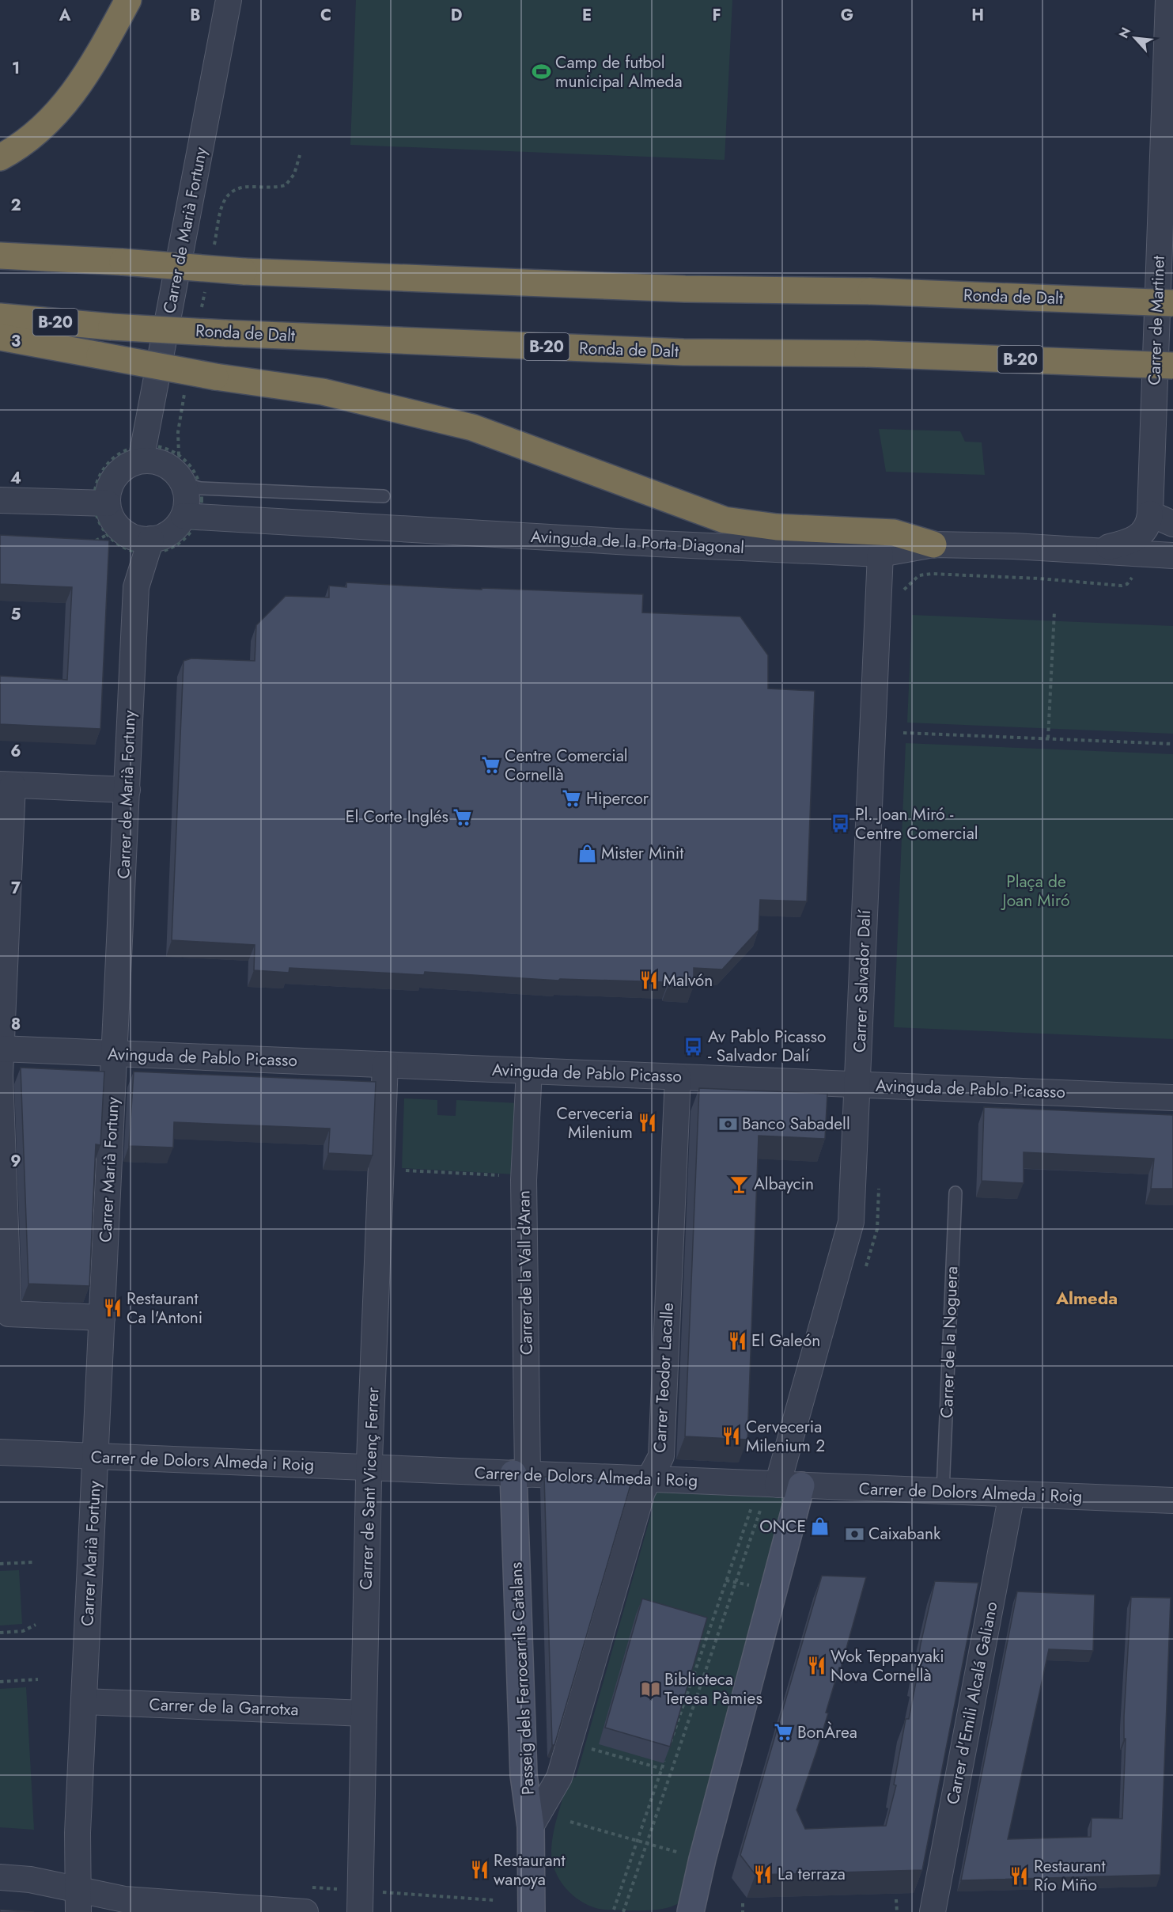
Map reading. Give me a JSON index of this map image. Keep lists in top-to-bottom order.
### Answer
{
  "streets": {
    "highway": ["Ronda de Dalt", "B-20"],
    "street": [
      "Carrer de Marià Fortuny",
      "Carrer de Martinet",
      "Avinguda de la Porta Diagonal",
      "Carrer Salvador Dalí",
      "Avinguda de Pablo Picasso",
      "Carrer Marià Fortuny",
      "Carrer de la Vall d'Aran",
      "Carrer Teodor Lacalle",
      "Carrer de Dolors Almeda i Roig",
      "Carrer de Sant Vicenç Ferrer",
      "Passeig dels Ferrocarrils Catalans",
      "Carrer d'Emili Alcalá Galiano",
      "Carrer de la Garrotxa"
    ],
    "lane": ["Carrer de la Noguera"]
  },
  "crossings": [
    ["Carrer de Marià Fortuny", "Avinguda de la Porta Diagonal"],
    ["Carrer de Marià Fortuny", "Avinguda de Pablo Picasso"],
    ["Carrer de Marià Fortuny", "Carrer Marià Fortuny"],
    ["Carrer de Martinet", "Avinguda de la Porta Diagonal"],
    ["Avinguda de la Porta Diagonal", "Carrer Salvador Dalí"],
    ["Carrer Salvador Dalí", "Avinguda de Pablo Picasso"],
    ["Carrer Salvador Dalí", "Carrer de Dolors Almeda i Roig"],
    ["Avinguda de Pablo Picasso", "Carrer Marià Fortuny"],
    ["Avinguda de Pablo Picasso", "Carrer de la Vall d'Aran"],
    ["Avinguda de Pablo Picasso", "Carrer Teodor Lacalle"],
    ["Avinguda de Pablo Picasso", "Carrer de Sant Vicenç Ferrer"],
    ["Carrer Marià Fortuny", "Carrer de Dolors Almeda i Roig"],
    ["Carrer Marià Fortuny", "Carrer de la Garrotxa"],
    ["Carrer de la Vall d'Aran", "Carrer de Dolors Almeda i Roig"],
    ["Carrer de la Vall d'Aran", "Passeig dels Ferrocarrils Catalans"],
    ["Carrer de la Noguera", "Carrer de Dolors Almeda i Roig"],
    ["Carrer Teodor Lacalle", "Carrer de Dolors Almeda i Roig"],
    ["Carrer Teodor Lacalle", "Passeig dels Ferrocarrils Catalans"],
    ["Carrer de Dolors Almeda i Roig", "Carrer de Sant Vicenç Ferrer"],
    ["Carrer de Dolors Almeda i Roig", "Passeig dels Ferrocarrils Catalans"],
    ["Carrer de Dolors Almeda i Roig", "Carrer d'Emili Alcalá Galiano"],
    ["Carrer de Sant Vicenç Ferrer", "Carrer de la Garrotxa"]
  ],
  "districts": ["Almeda"],
  "parks": ["Plaça de Joan Miró"],
  "places": {
    "sports": ["Camp de futbol municipal Almeda"],
    "supermarket": [
      "Centre Comercial Cornellà",
      "Hipercor",
      "El Corte Inglés",
      "BonÀrea"
    ],
    "bus stop": ["Pl. Joan Miró - Centre Comercial", "Av Pablo Picasso - Salvador Dalí"],
    "shop": ["Mister Minit", "ONCE"],
    "restaurant": [
      "Malvón",
      "Cerveceria Milenium",
      "Restaurant Ca l'Antoni",
      "El Galeón",
      "Cerveceria Milenium 2",
      "Wok Teppanyaki Nova Cornellà",
      "Restaurant wanoya",
      "La terraza",
      "Restaurant Río Miño"
    ],
    "bank": ["Banco Sabadell", "Caixabank"],
    "bar": ["Albaycin"],
    "library": ["Biblioteca Teresa Pàmies"]
  },
  "north": "top left",
  "grid": {
    "columns": [
      "A",
      "B",
      "C",
      "D",
      "E",
      "F",
      "G",
      "H"
    ],
    "rows": [
      "1",
      "2",
      "3",
      "4",
      "5",
      "6",
      "7",
      "8",
      "9"
    ]
  }
}
